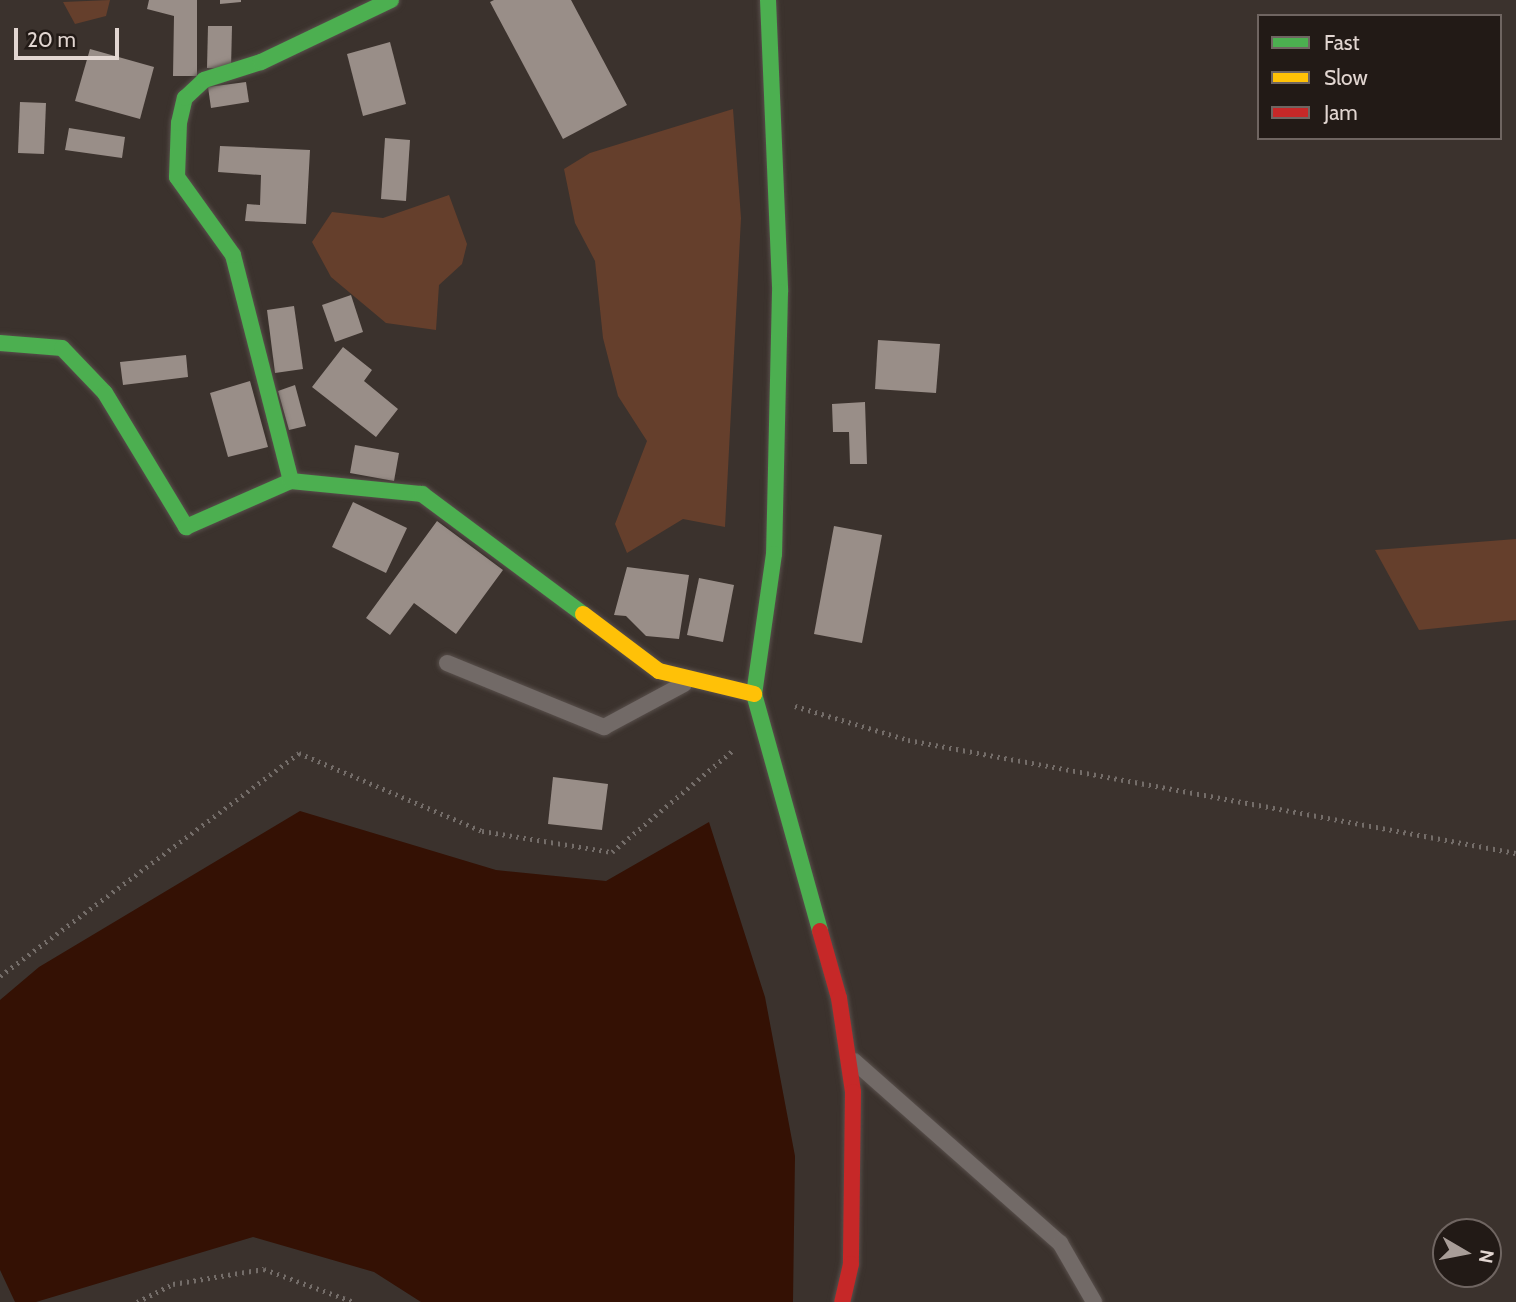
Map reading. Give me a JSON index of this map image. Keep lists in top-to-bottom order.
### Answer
{
  "legend": ["Fast", "Slow", "Jam"],
  "scale_bar": "20 m",
  "north": "right"
}
